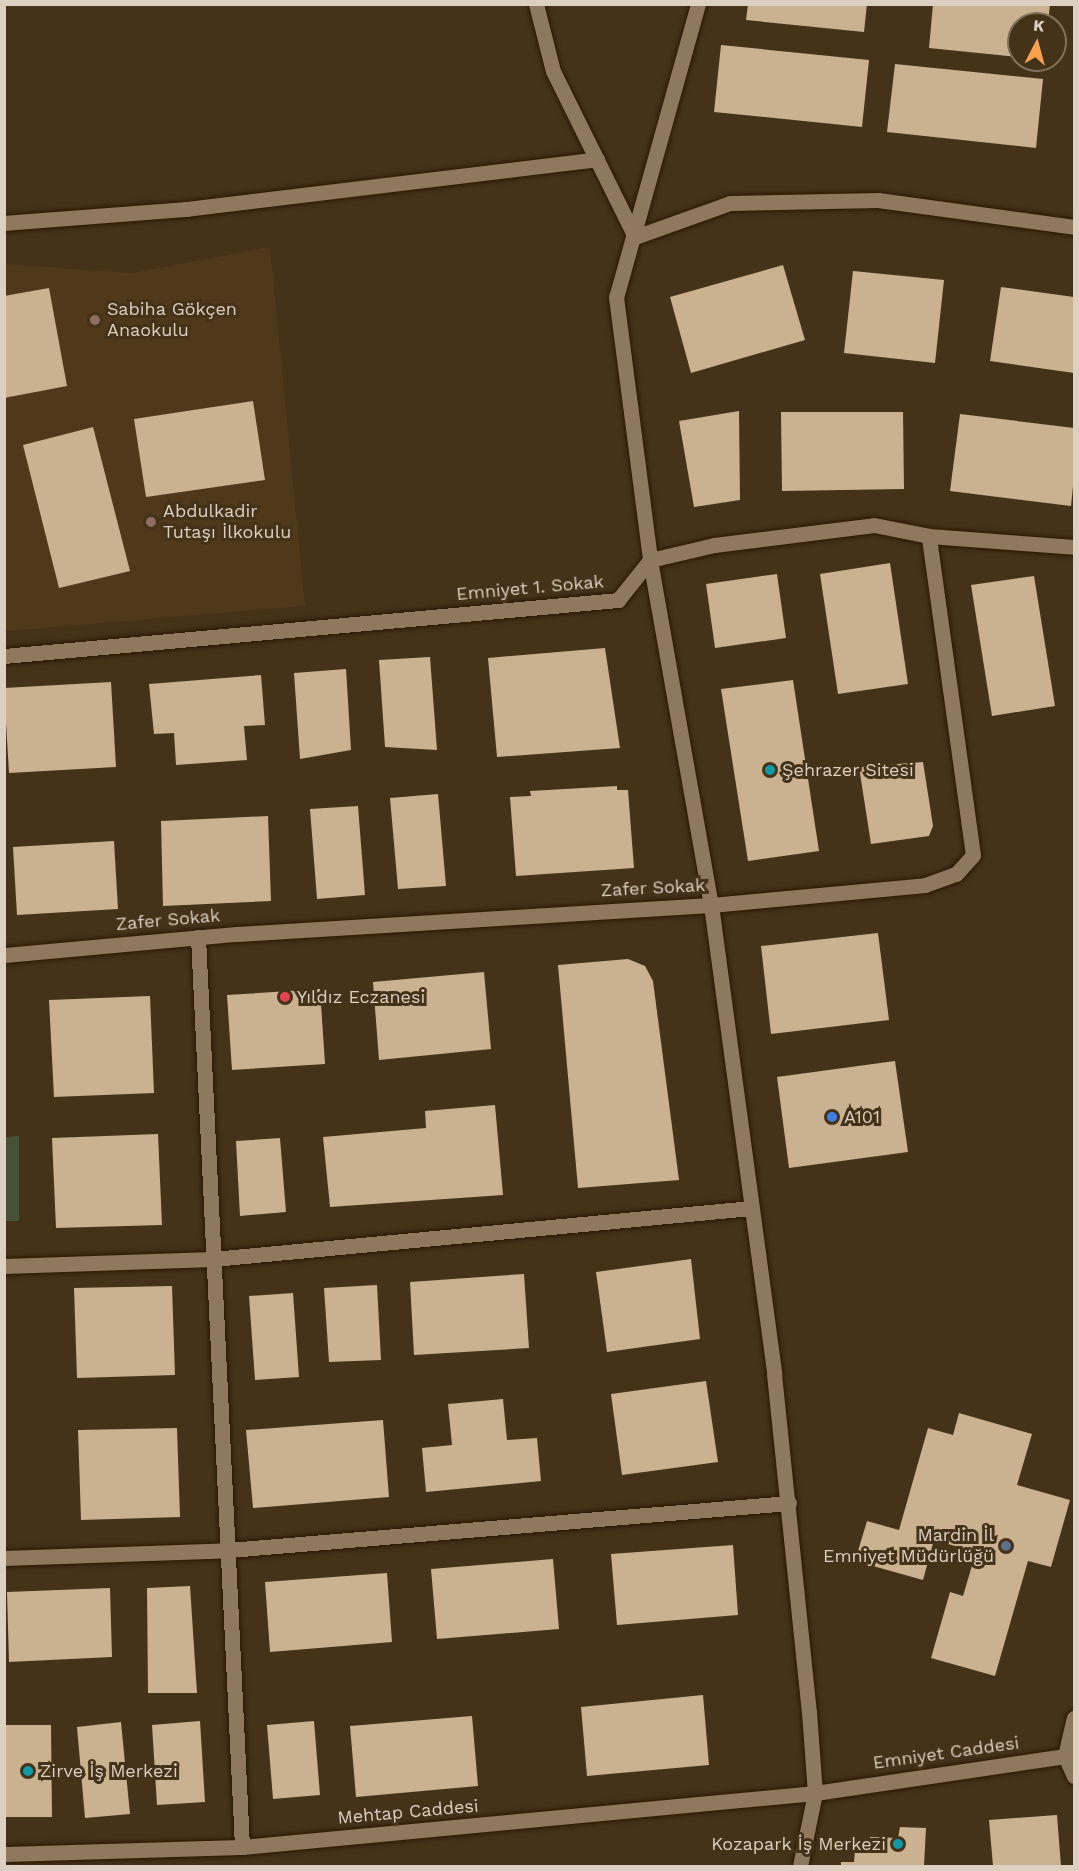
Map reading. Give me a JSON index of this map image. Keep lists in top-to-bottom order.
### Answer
{
  "streets": {
    "street": [
      "Emniyet 1. Sokak",
      "Zafer Sokak",
      "Emniyet Caddesi",
      "Mehtap Caddesi"
    ]
  },
  "crossings": [
    ["Emniyet Caddesi", "Mehtap Caddesi"]
  ],
  "places": [
    "Sabiha Gökçen Anaokulu",
    "Abdulkadir Tutaşı İlkokulu",
    "Şehrazer Sitesi",
    "Yıldız Eczanesi",
    "A101",
    "Mardin İl Emniyet Müdürlüğü",
    "Zirve İş Merkezi",
    "Kozapark İş Merkezi"
  ],
  "north": "top"
}
